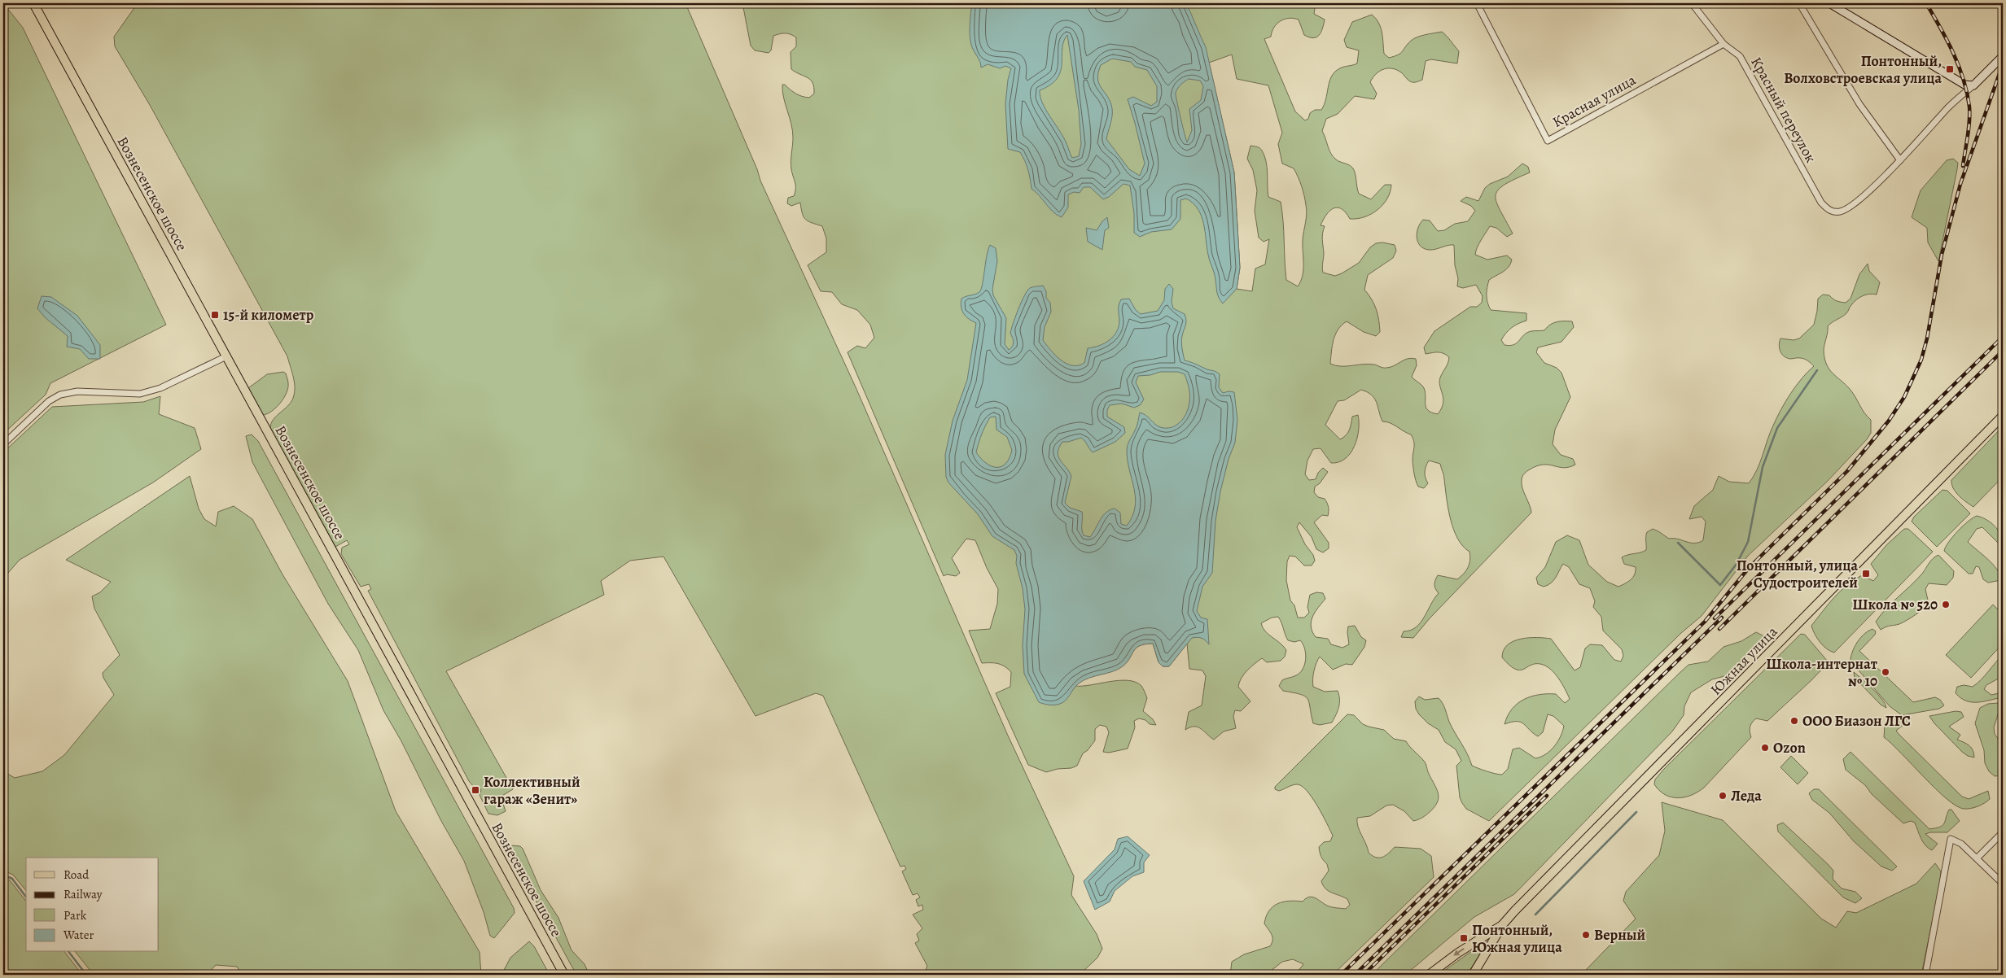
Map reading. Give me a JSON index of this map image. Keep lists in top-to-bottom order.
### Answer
{
  "streets": {
    "main road": ["Вознесенское шоссе", "Южная улица"],
    "street": ["Красная улица", "Красный переулок"]
  },
  "crossings": [
    ["Красная улица", "Красный переулок"]
  ],
  "places": {
    "transit": [
      "Понтонный, Волховстроевская улица",
      "15-й километр",
      "Понтонный, улица Судостроителей",
      "Коллективный гараж «Зенит»",
      "Понтонный, Южная улица"
    ],
    "other": [
      "Школа № 520",
      "Школа-интернат № 10",
      "ООО Биазон ЛГС",
      "Ozon",
      "Леда",
      "Верный"
    ]
  },
  "legend": [
    "Road",
    "Railway",
    "Park",
    "Water"
  ]
}
